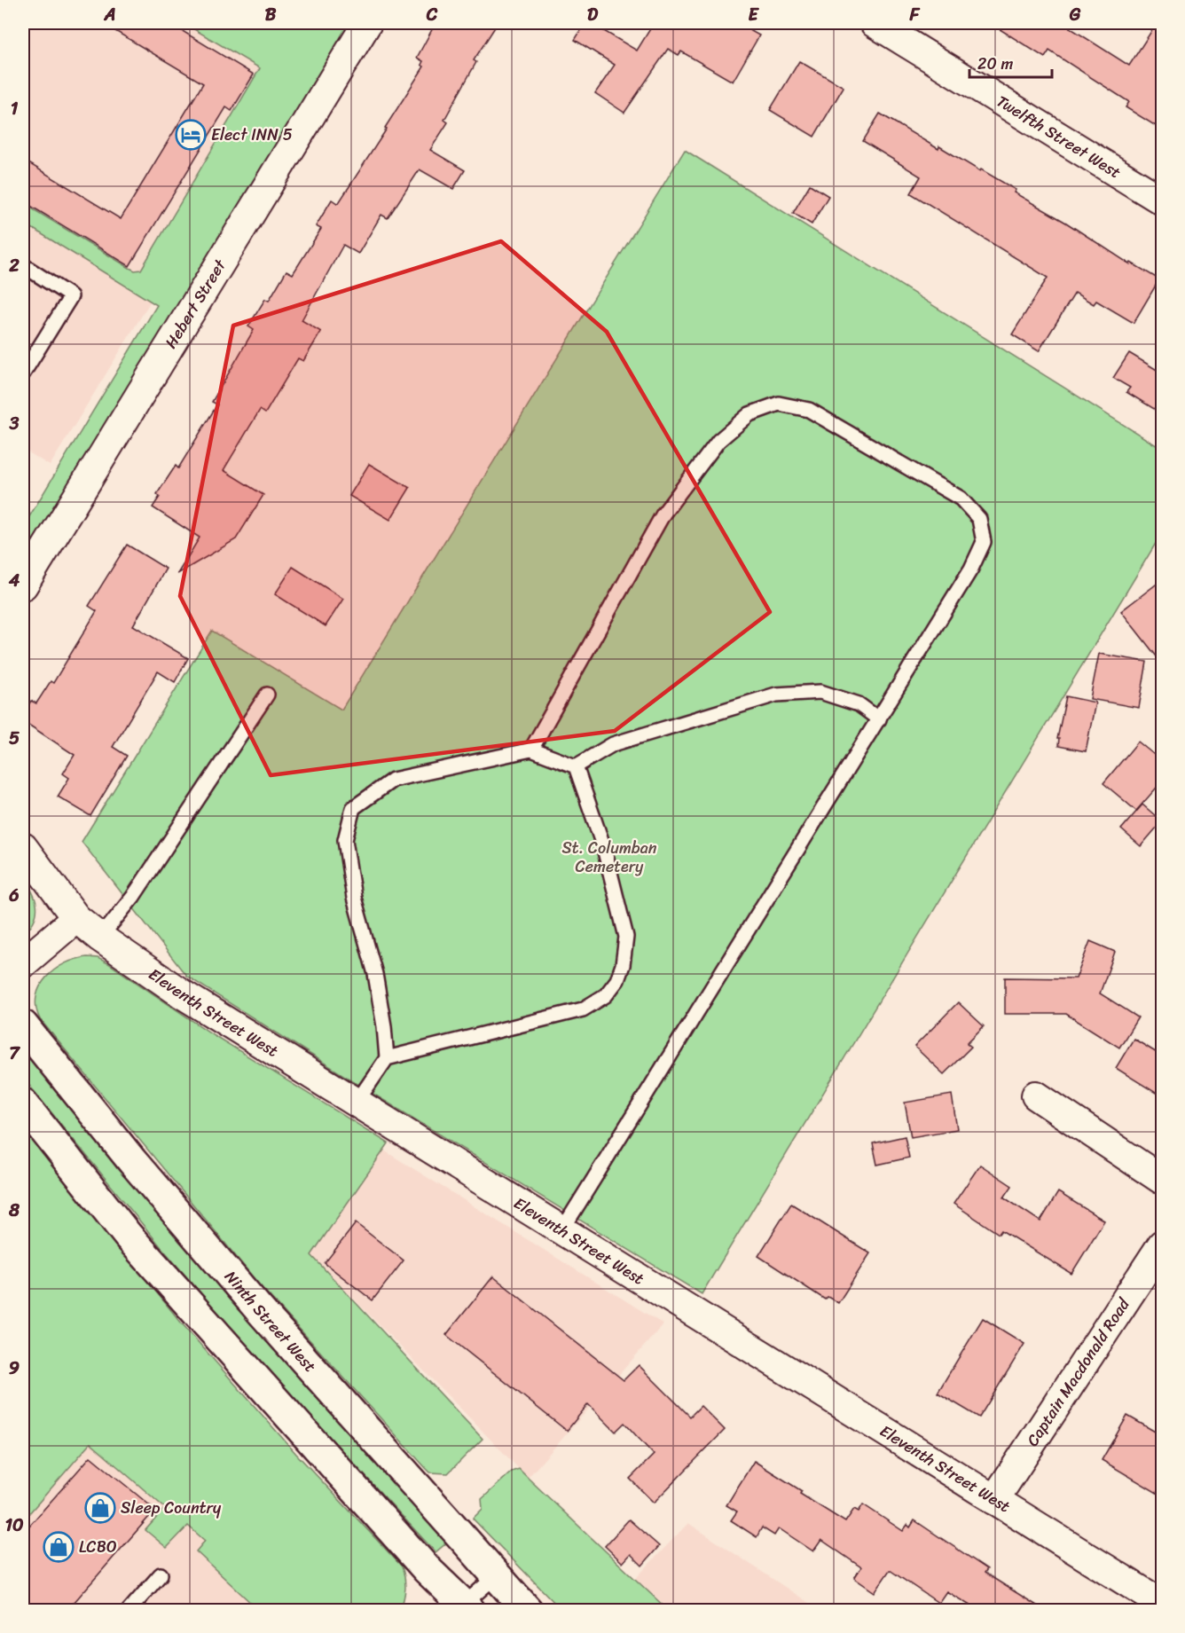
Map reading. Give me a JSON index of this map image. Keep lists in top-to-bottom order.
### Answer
{
  "streets": {
    "main road": ["Ninth Street West"],
    "street": [
      "Twelfth Street West",
      "Hebert Street",
      "Eleventh Street West",
      "Captain Macdonald Road"
    ]
  },
  "crossings": [
    ["Eleventh Street West", "Captain Macdonald Road"]
  ],
  "parks": ["St. Columban Cemetery"],
  "places": {
    "hotel": ["Elect INN 5"],
    "shop": ["Sleep Country", "LCBO"]
  },
  "scale_bar": "20 m",
  "grid": {
    "columns": [
      "A",
      "B",
      "C",
      "D",
      "E",
      "F",
      "G"
    ],
    "rows": [
      "1",
      "2",
      "3",
      "4",
      "5",
      "6",
      "7",
      "8",
      "9",
      "10"
    ]
  }
}
